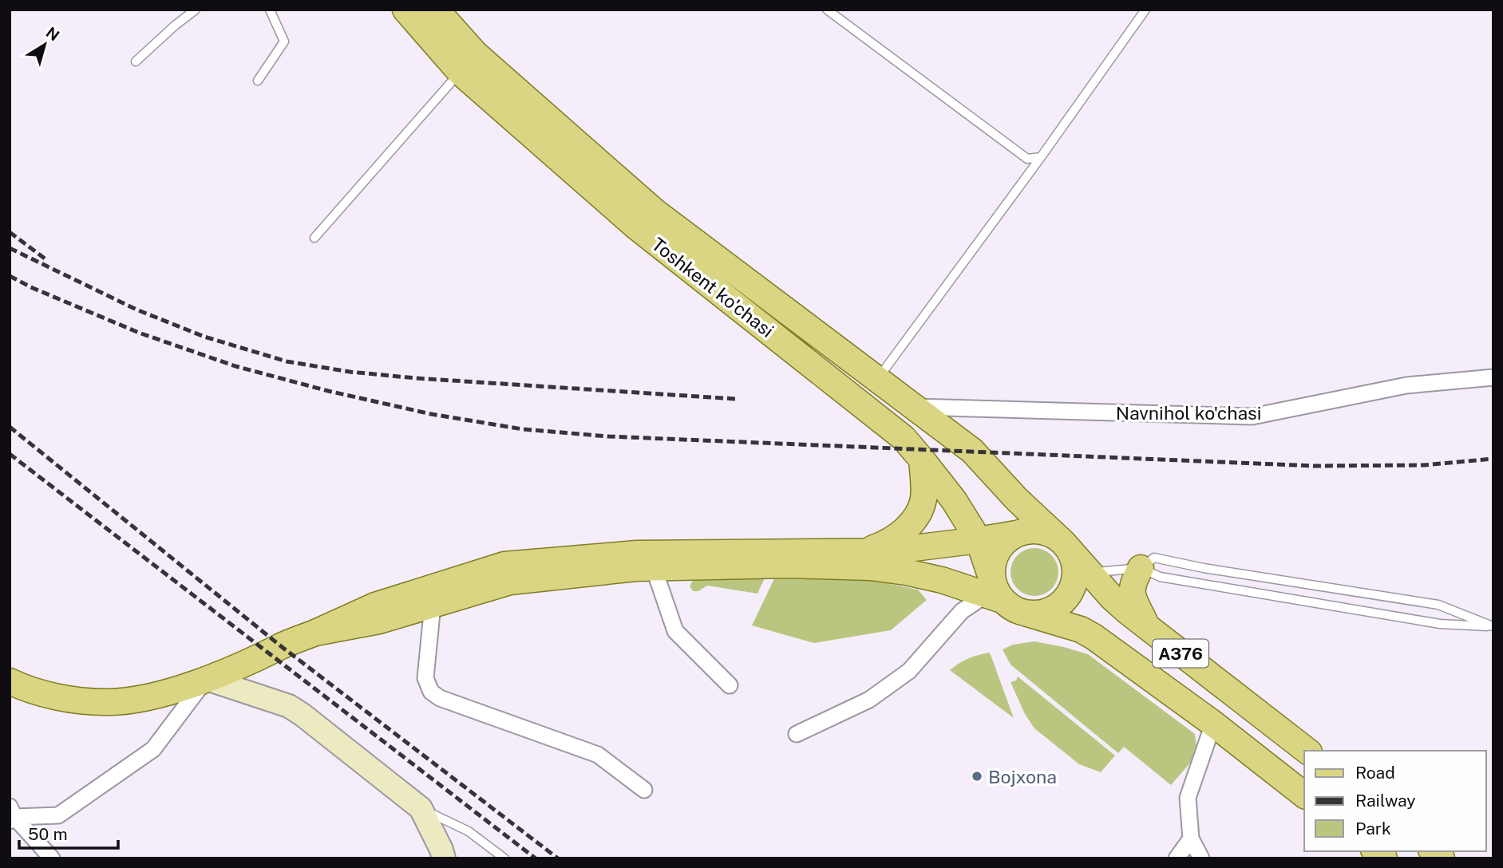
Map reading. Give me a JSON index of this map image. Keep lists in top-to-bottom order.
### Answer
{
  "streets": {
    "main road": ["Toshkent ko'chasi", "A376"],
    "street": ["Navnihol ko'chasi"]
  },
  "crossings": [
    ["Toshkent ko'chasi", "Navnihol ko'chasi"],
    ["Toshkent ko'chasi", "A376"]
  ],
  "places": ["Bojxona"],
  "legend": ["Road", "Railway", "Park"],
  "scale_bar": "50 m",
  "north": "top right"
}
